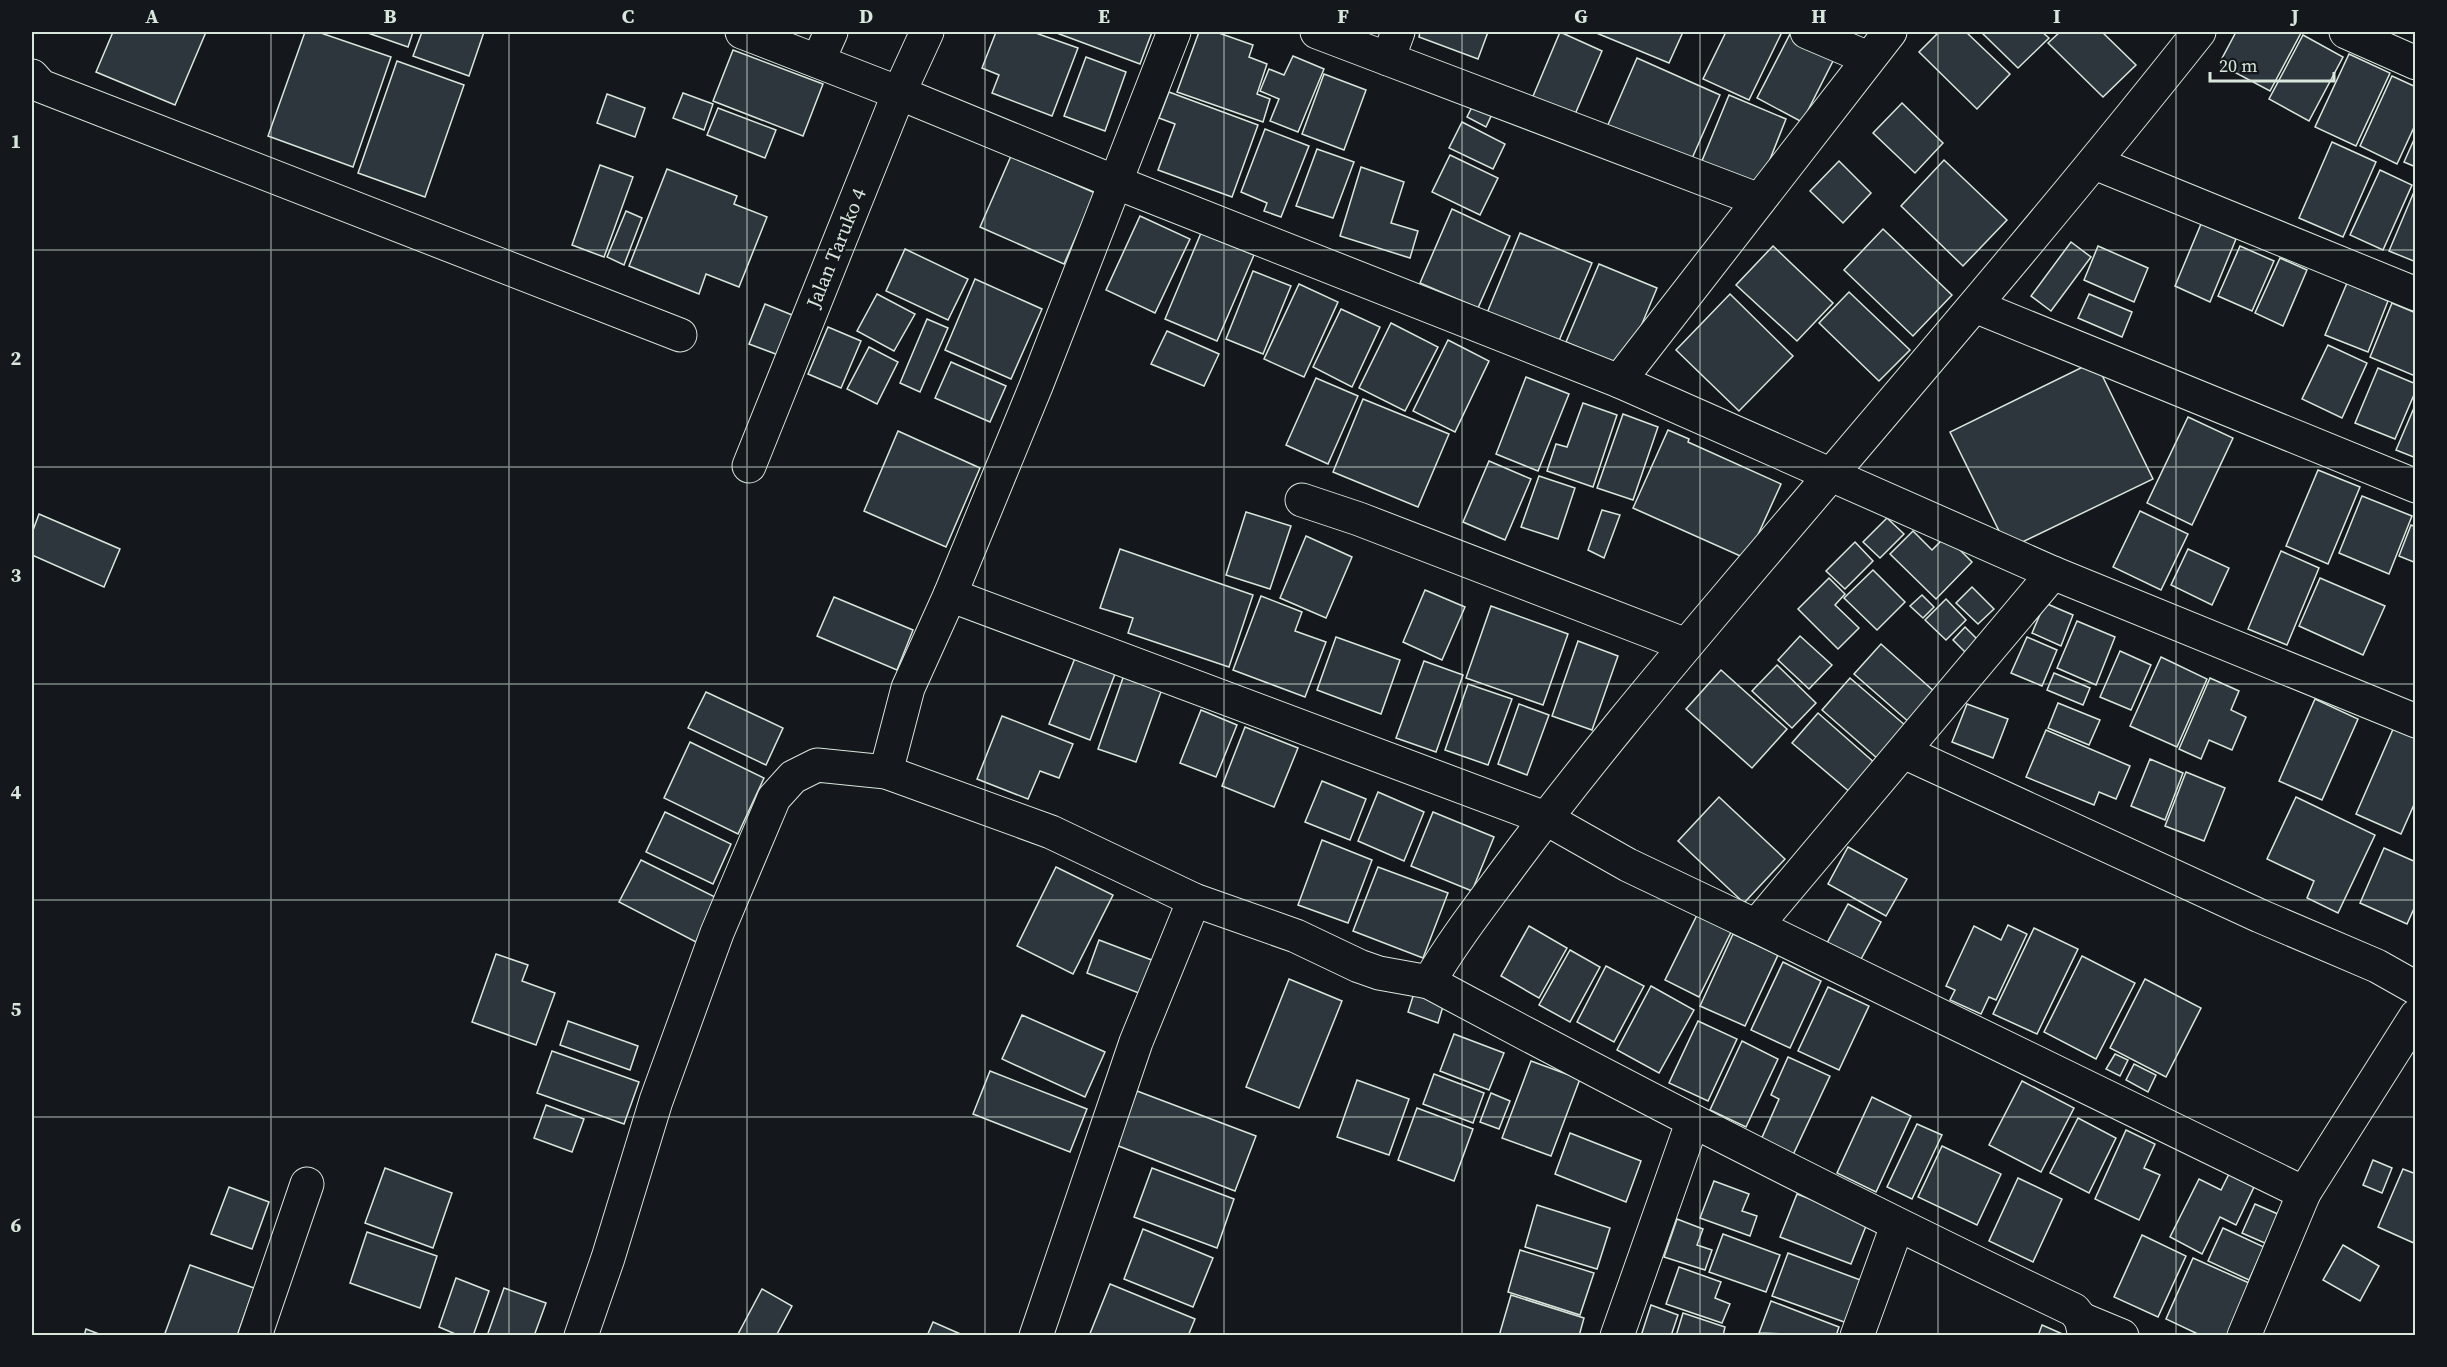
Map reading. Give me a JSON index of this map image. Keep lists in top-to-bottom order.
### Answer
{
  "streets": {
    "street": ["Jalan Taruko 4"]
  },
  "scale_bar": "20 m",
  "grid": {
    "columns": [
      "A",
      "B",
      "C",
      "D",
      "E",
      "F",
      "G",
      "H",
      "I",
      "J"
    ],
    "rows": [
      "1",
      "2",
      "3",
      "4",
      "5",
      "6"
    ]
  }
}
